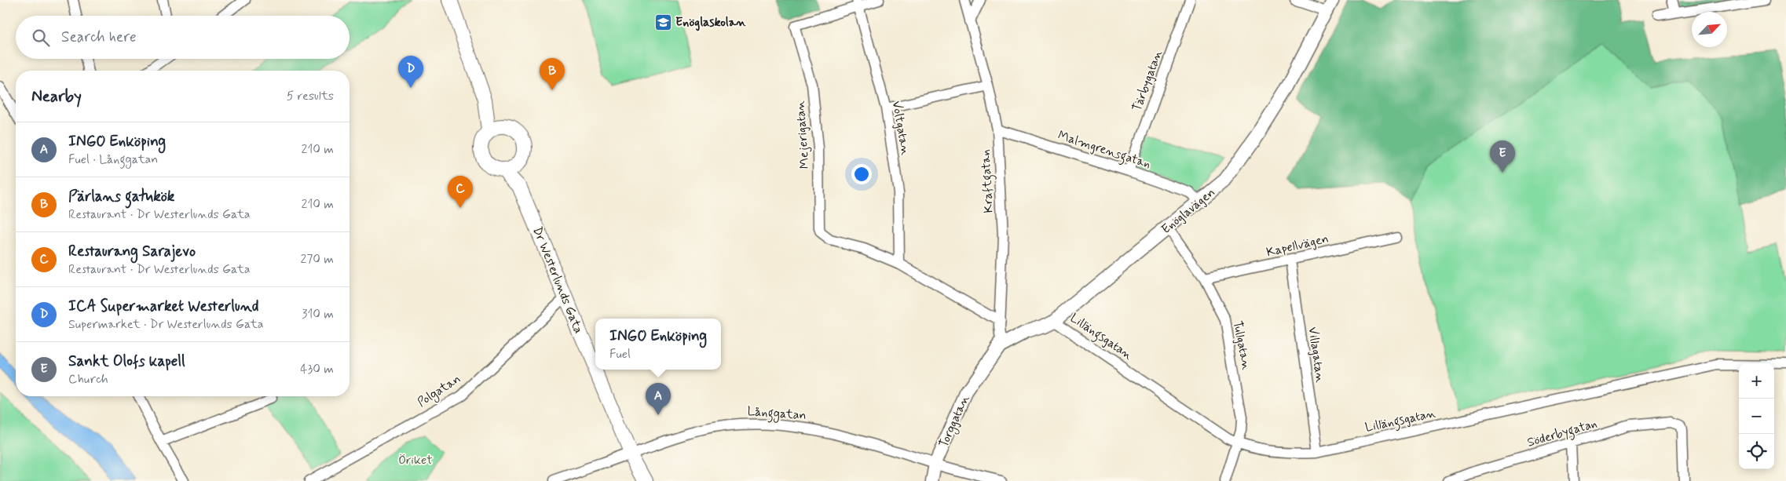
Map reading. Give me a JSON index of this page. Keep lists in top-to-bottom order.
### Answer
{
  "streets": {
    "main road": ["Dr Westerlunds Gata"],
    "street": [
      "Tärbygatan",
      "Voltgatan",
      "Mejerigatan",
      "Malmgrensgatan",
      "Kraftgatan",
      "Enöglavägen",
      "Kapellvägen",
      "Lillängsgatan",
      "Tullgatan",
      "Villagatan",
      "Polgatan",
      "Långgatan",
      "Torggatan",
      "Söderbygatan"
    ]
  },
  "crossings": [
    ["Tärbygatan", "Malmgrensgatan"],
    ["Voltgatan", "Mejerigatan"],
    ["Malmgrensgatan", "Kraftgatan"],
    ["Malmgrensgatan", "Enöglavägen"],
    ["Kraftgatan", "Enöglavägen"],
    ["Enöglavägen", "Lillängsgatan"],
    ["Enöglavägen", "Tullgatan"],
    ["Enöglavägen", "Torggatan"],
    ["Kapellvägen", "Tullgatan"],
    ["Kapellvägen", "Villagatan"],
    ["Dr Westerlunds Gata", "Polgatan"],
    ["Dr Westerlunds Gata", "Långgatan"],
    ["Lillängsgatan", "Tullgatan"],
    ["Lillängsgatan", "Villagatan"],
    ["Långgatan", "Torggatan"]
  ],
  "parks": ["Öriket"],
  "places": {
    "school or university": ["Enöglaskolan"]
  },
  "north": "top right",
  "page": {
    "search": "Search here",
    "pins": [
      "D",
      "B",
      "E",
      "C",
      "A"
    ],
    "heading": ["Nearby", "5 results"],
    "list": [
      {
        "mark": "A",
        "name": "INGO Enköping",
        "note": "Fuel · Långgatan",
        "value": "210 m"
      },
      {
        "mark": "B",
        "name": "Pärlans gatukök",
        "note": "Restaurant · Dr Westerlunds Gata",
        "value": "210 m"
      },
      {
        "mark": "C",
        "name": "Restaurang Sarajevo",
        "note": "Restaurant · Dr Westerlunds Gata",
        "value": "270 m"
      },
      {
        "mark": "D",
        "name": "ICA Supermarket Westerlund",
        "note": "Supermarket · Dr Westerlunds Gata",
        "value": "310 m"
      },
      {
        "mark": "E",
        "name": "Sankt Olofs kapell",
        "note": "Church",
        "value": "430 m"
      }
    ],
    "popup": ["INGO Enköping", "Fuel"],
    "map_buttons": ["+", "−"]
  }
}
